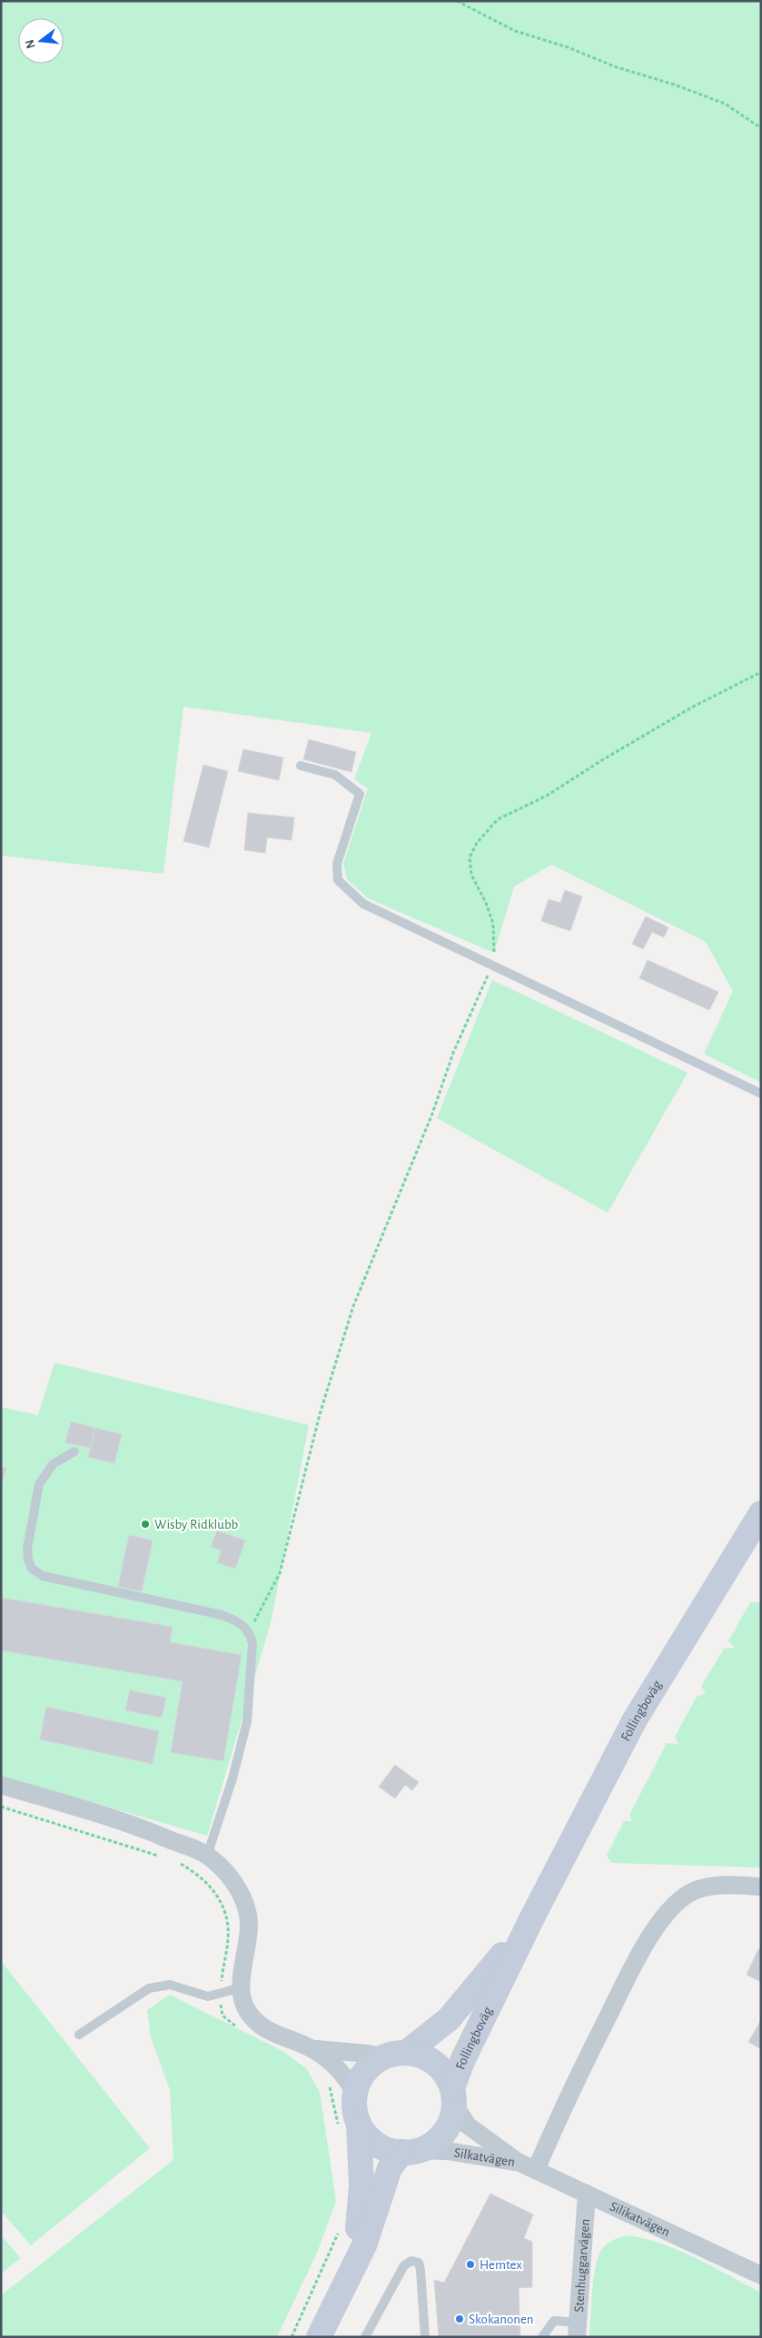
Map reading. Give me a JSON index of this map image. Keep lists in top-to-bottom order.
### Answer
{
  "streets": {
    "main road": ["Follingboväg"],
    "street": ["Silkatvägen", "Silikatvägen", "Stenhuggarvägen"]
  },
  "crossings": [
    ["Follingboväg", "Silkatvägen"],
    ["Silkatvägen", "Silikatvägen"],
    ["Silikatvägen", "Stenhuggarvägen"]
  ],
  "places": ["Wisby Ridklubb", "Hemtex", "Skokanonen"],
  "north": "left"
}
